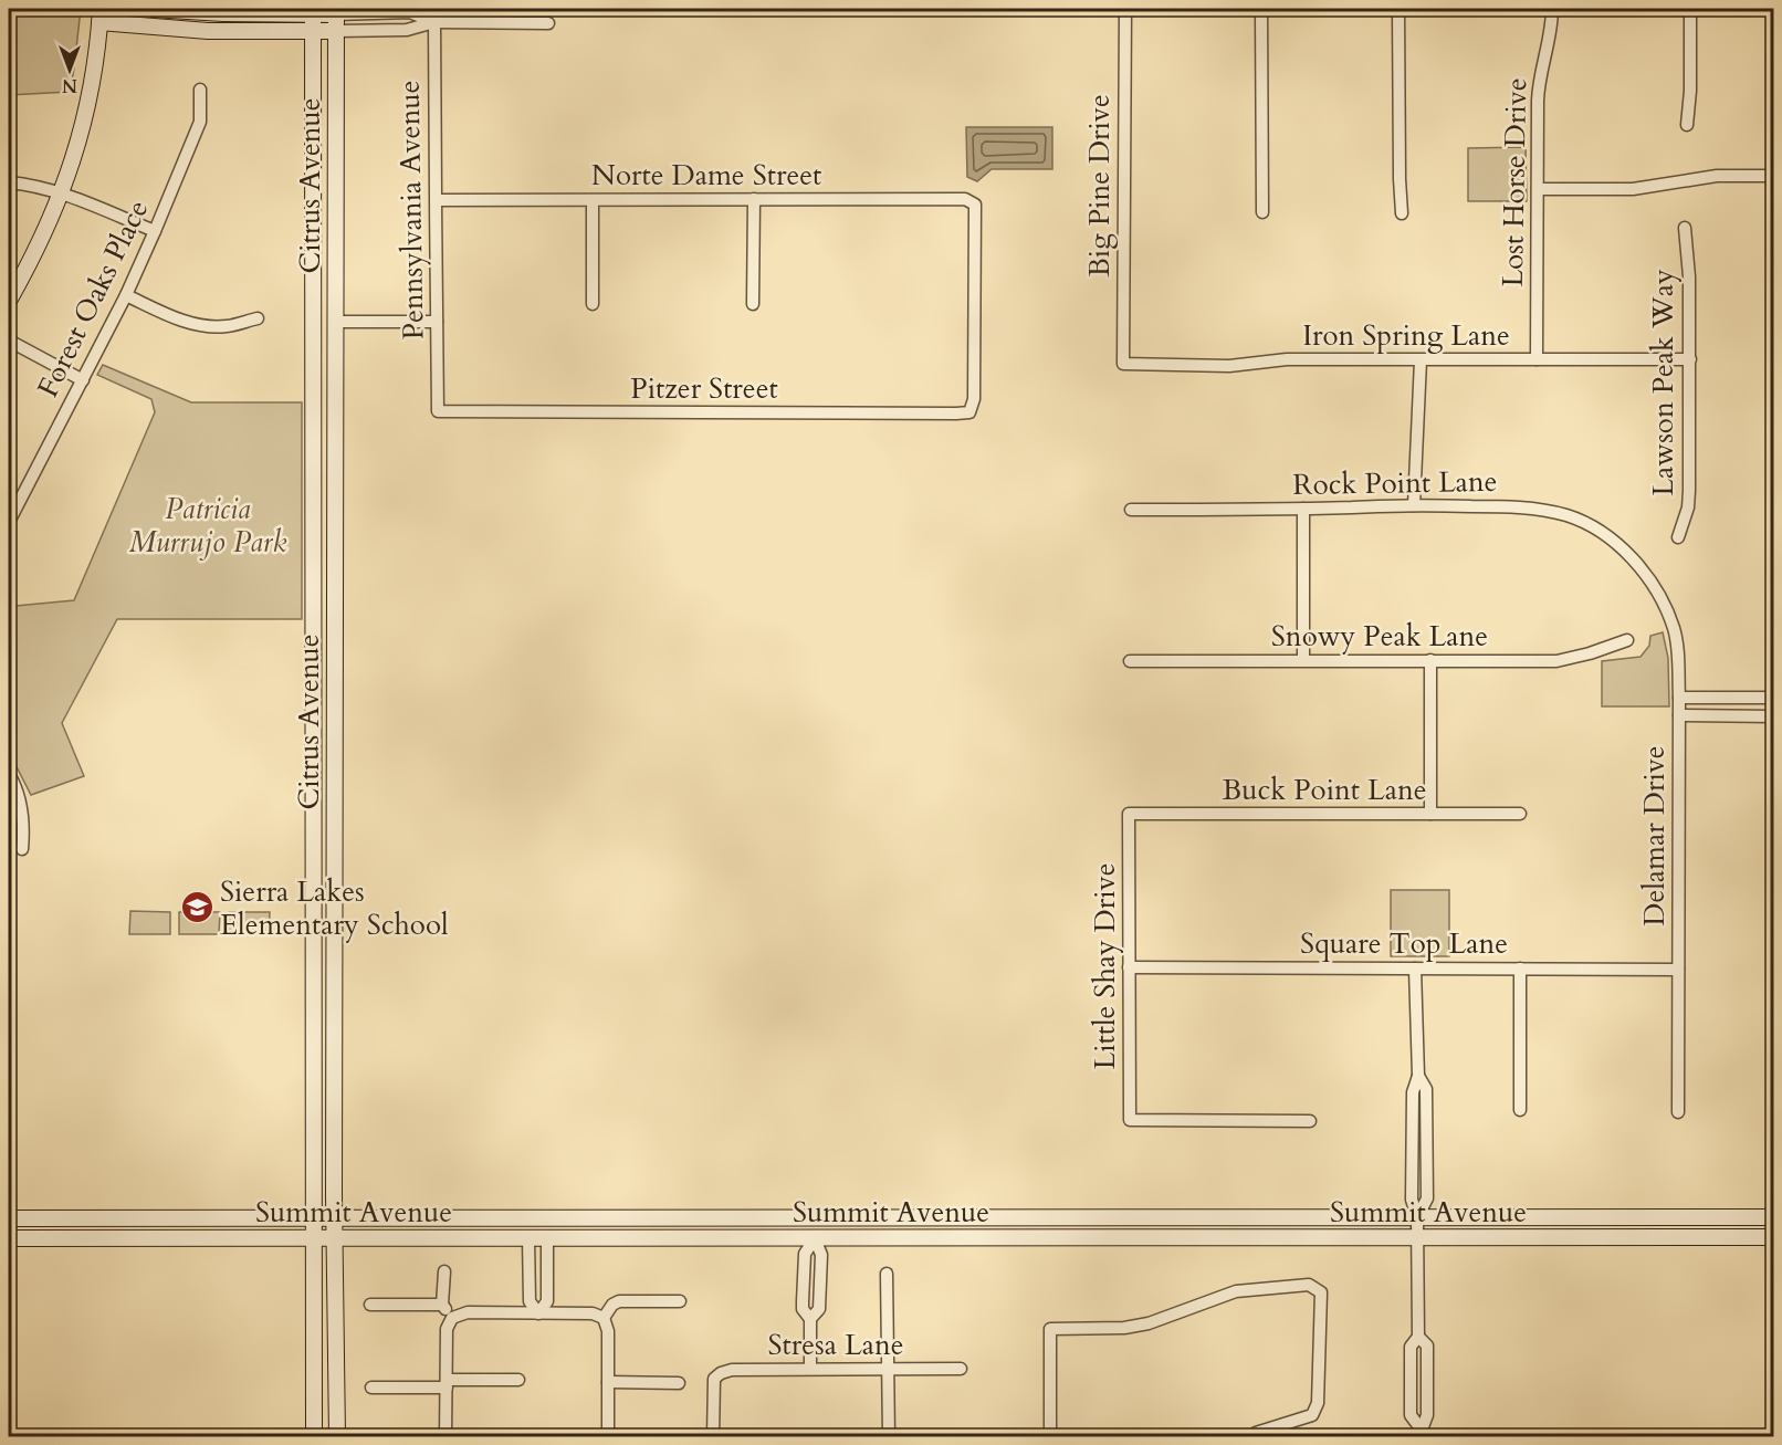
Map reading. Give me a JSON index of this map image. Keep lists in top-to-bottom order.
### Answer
{
  "streets": {
    "main road": ["Citrus Avenue", "Summit Avenue"],
    "street": [
      "Norte Dame Street",
      "Lost Horse Drive",
      "Big Pine Drive",
      "Pennsylvania Avenue",
      "Forest Oaks Place",
      "Iron Spring Lane",
      "Lawson Peak Way",
      "Pitzer Street",
      "Rock Point Lane",
      "Snowy Peak Lane",
      "Buck Point Lane",
      "Delamar Drive",
      "Square Top Lane",
      "Little Shay Drive",
      "Stresa Lane"
    ]
  },
  "crossings": [
    ["Norte Dame Street", "Pennsylvania Avenue"],
    ["Norte Dame Street", "Pitzer Street"],
    ["Lost Horse Drive", "Iron Spring Lane"],
    ["Citrus Avenue", "Summit Avenue"],
    ["Big Pine Drive", "Iron Spring Lane"],
    ["Pennsylvania Avenue", "Pitzer Street"],
    ["Iron Spring Lane", "Lawson Peak Way"],
    ["Rock Point Lane", "Delamar Drive"],
    ["Buck Point Lane", "Little Shay Drive"],
    ["Delamar Drive", "Square Top Lane"],
    ["Square Top Lane", "Little Shay Drive"]
  ],
  "parks": ["Patricia Murrujo Park"],
  "places": {
    "school or university": ["Sierra Lakes Elementary School"]
  },
  "north": "bottom"
}
